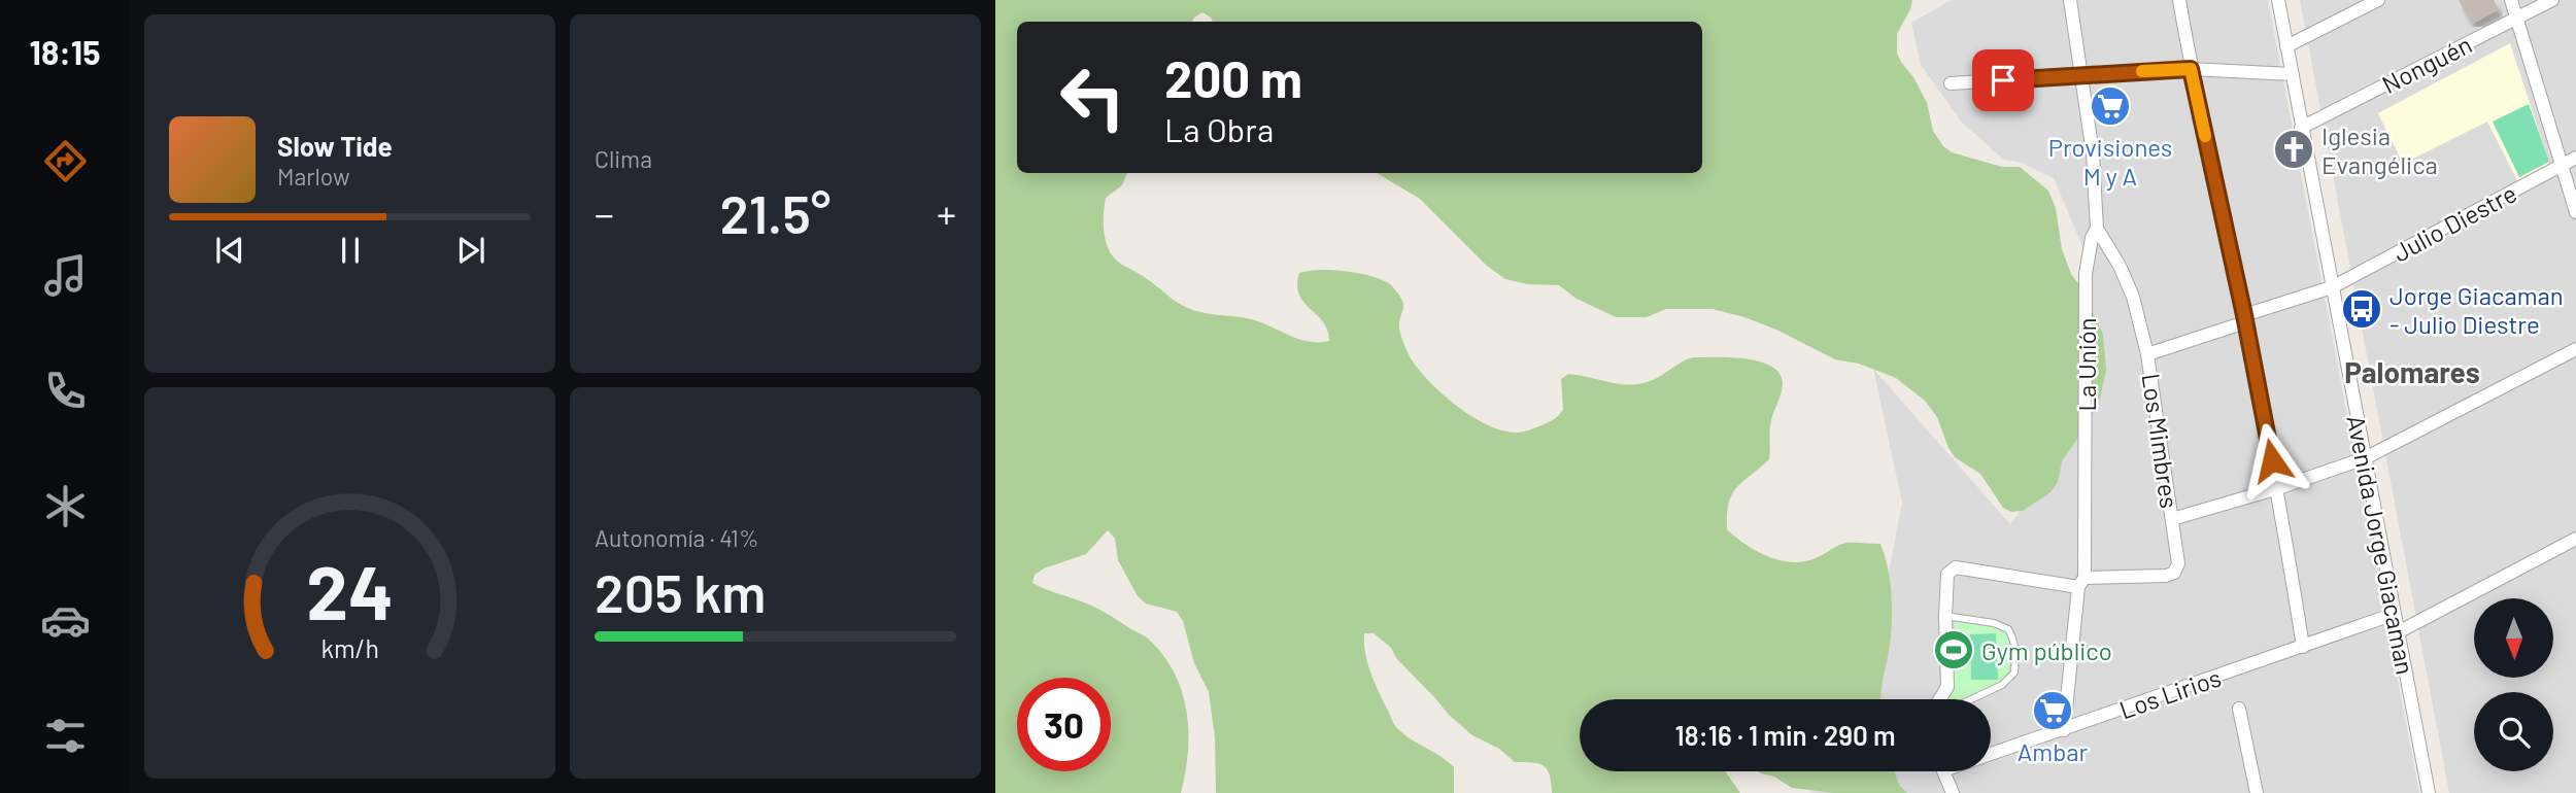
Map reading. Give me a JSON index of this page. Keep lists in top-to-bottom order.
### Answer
{
  "streets": {
    "street": [
      "Nonguén",
      "Julio Diestre",
      "La Unión",
      "Los Mimbres",
      "Avenida Jorge Giacaman",
      "Los Lirios"
    ]
  },
  "crossings": [
    ["Nonguén", "Avenida Jorge Giacaman"],
    ["Julio Diestre", "Los Mimbres"],
    ["Julio Diestre", "Avenida Jorge Giacaman"],
    ["La Unión", "Los Mimbres"],
    ["La Unión", "Los Lirios"],
    ["Avenida Jorge Giacaman", "Los Lirios"]
  ],
  "districts": ["Palomares"],
  "places": {
    "supermarket": ["Provisiones M y A", "Ambar"],
    "church": ["Iglesia Evangélica"],
    "bus stop": ["Jorge Giacaman - Julio Diestre"],
    "sports": ["Gym público"]
  },
  "north": "bottom",
  "page": {
    "tabs": "18:15",
    "tile": [
      "Clima",
      ["Autonomía · 41%", "205 km"]
    ],
    "turn": ["200 m", "La Obra"],
    "song": ["Slow Tide", "Marlow"],
    "heat": ["−", "21.5°", "+"],
    "limit": "30",
    "trip": "18:16 · 1 min · 290 m",
    "gauge": ["24", "km/h"]
  }
}
